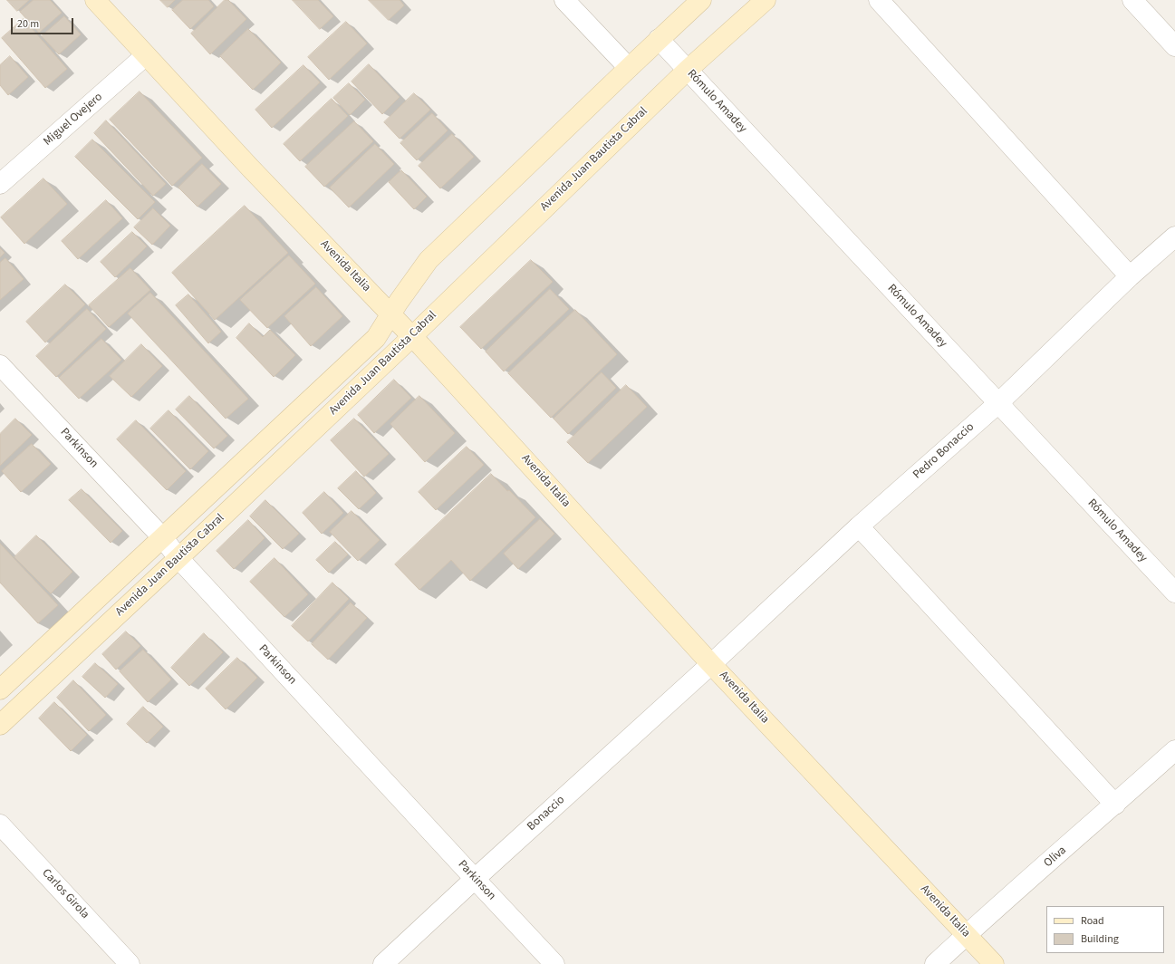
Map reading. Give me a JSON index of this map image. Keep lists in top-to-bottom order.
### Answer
{
  "streets": {
    "main road": ["Avenida Juan Bautista Cabral", "Avenida Italia"],
    "street": [
      "Rómulo Amadey",
      "Miguel Ovejero",
      "Parkinson",
      "Pedro Bonaccio",
      "Bonaccio",
      "Oliva",
      "Carlos Girola"
    ]
  },
  "crossings": [
    ["Rómulo Amadey", "Avenida Juan Bautista Cabral"],
    ["Rómulo Amadey", "Pedro Bonaccio"],
    ["Miguel Ovejero", "Avenida Italia"],
    ["Avenida Juan Bautista Cabral", "Avenida Italia"],
    ["Avenida Juan Bautista Cabral", "Parkinson"],
    ["Avenida Italia", "Pedro Bonaccio"],
    ["Avenida Italia", "Bonaccio"],
    ["Avenida Italia", "Oliva"],
    ["Parkinson", "Bonaccio"],
    ["Pedro Bonaccio", "Bonaccio"]
  ],
  "legend": ["Road", "Building"],
  "scale_bar": "20 m"
}
